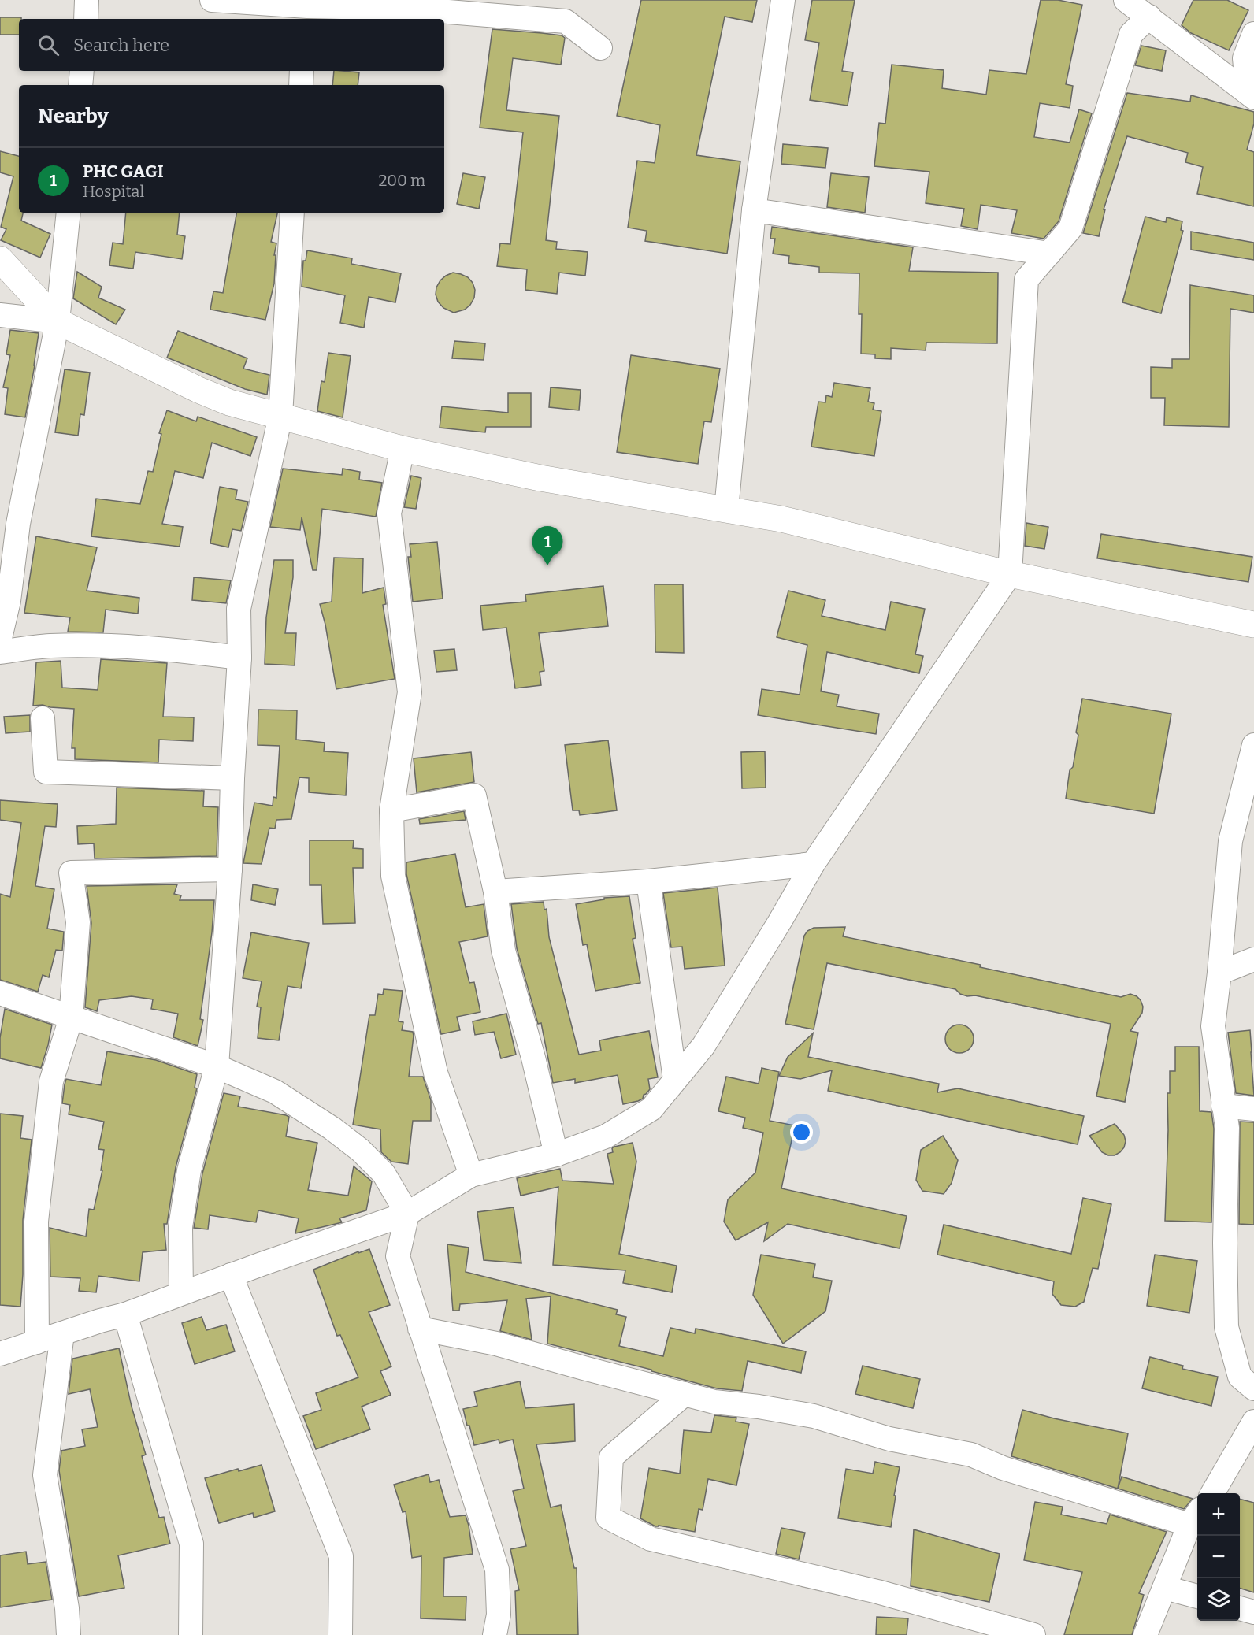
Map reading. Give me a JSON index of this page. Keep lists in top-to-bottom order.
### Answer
{
  "page": {
    "search": "Search here",
    "heading": "Nearby",
    "list": [
      {
        "mark": "1",
        "name": "PHC GAGI",
        "note": "Hospital",
        "value": "200 m"
      }
    ],
    "pins": "1",
    "map_buttons": ["+", "−"]
  }
}
